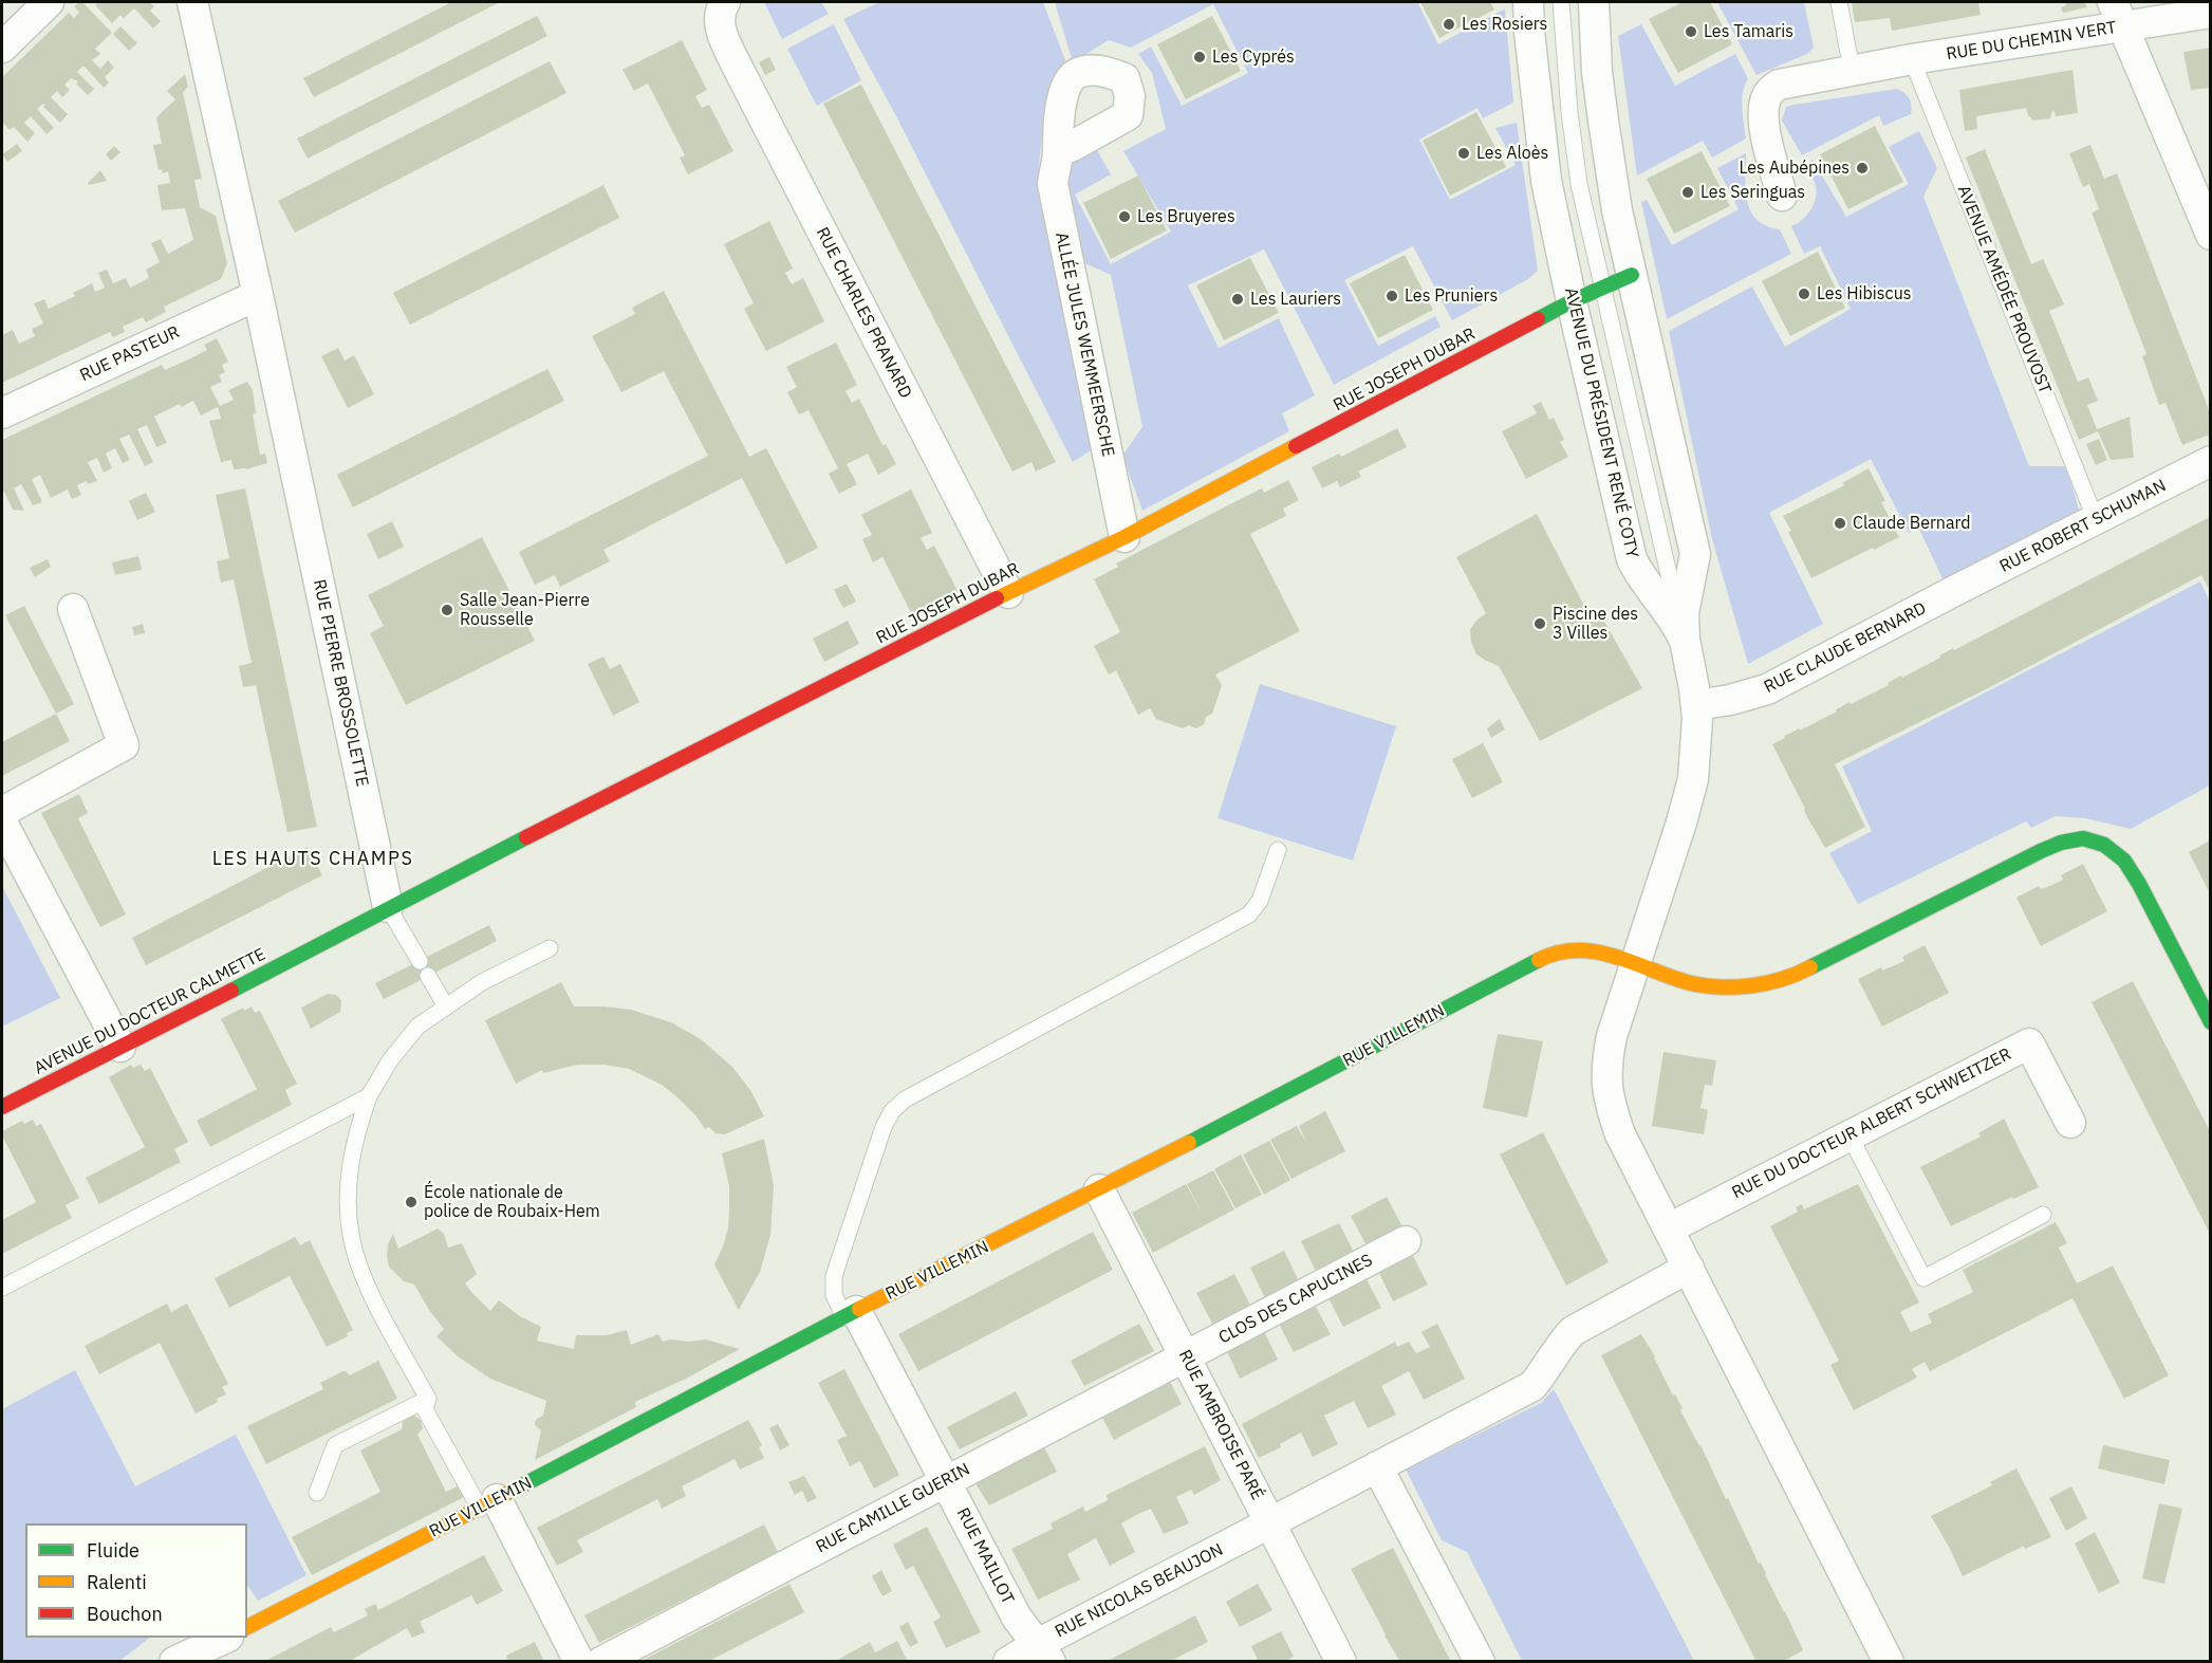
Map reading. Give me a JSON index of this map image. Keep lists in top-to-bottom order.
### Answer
{
  "streets": {
    "street": [
      "RUE DU CHEMIN VERT",
      "RUE CHARLES PRANARD",
      "ALLÉE JULES WEMMEERSCHE",
      "RUE PASTEUR",
      "RUE JOSEPH DUBAR",
      "AVENUE DU PRÉSIDENT RENÉ COTY",
      "RUE ROBERT SCHUMAN",
      "RUE CLAUDE BERNARD",
      "RUE PIERRE BROSSOLETTE",
      "AVENUE DU DOCTEUR CALMETTE",
      "RUE VILLEMIN",
      "RUE DU DOCTEUR ALBERT SCHWEITZER",
      "CLOS DES CAPUCINES",
      "RUE AMBROISE PARÉ",
      "RUE CAMILLE GUERIN",
      "RUE MAILLOT",
      "RUE NICOLAS BEAUJON"
    ],
    "lane": ["AVENUE AMÉDÉE PROUVOST"]
  },
  "crossings": [
    ["RUE DU CHEMIN VERT", "AVENUE AMÉDÉE PROUVOST"],
    ["AVENUE AMÉDÉE PROUVOST", "RUE ROBERT SCHUMAN"],
    ["RUE CHARLES PRANARD", "RUE JOSEPH DUBAR"],
    ["ALLÉE JULES WEMMEERSCHE", "RUE JOSEPH DUBAR"],
    ["RUE PASTEUR", "RUE PIERRE BROSSOLETTE"],
    ["RUE JOSEPH DUBAR", "AVENUE DU PRÉSIDENT RENÉ COTY"],
    ["RUE JOSEPH DUBAR", "RUE PIERRE BROSSOLETTE"],
    ["RUE JOSEPH DUBAR", "AVENUE DU DOCTEUR CALMETTE"],
    ["RUE ROBERT SCHUMAN", "RUE CLAUDE BERNARD"],
    ["RUE VILLEMIN", "RUE AMBROISE PARÉ"],
    ["RUE VILLEMIN", "RUE MAILLOT"],
    ["CLOS DES CAPUCINES", "RUE AMBROISE PARÉ"],
    ["CLOS DES CAPUCINES", "RUE CAMILLE GUERIN"],
    ["RUE AMBROISE PARÉ", "RUE CAMILLE GUERIN"],
    ["RUE AMBROISE PARÉ", "RUE NICOLAS BEAUJON"],
    ["RUE CAMILLE GUERIN", "RUE MAILLOT"],
    ["RUE MAILLOT", "RUE NICOLAS BEAUJON"]
  ],
  "districts": ["LES HAUTS CHAMPS"],
  "places": [
    "Les Rosiers",
    "Les Tamaris",
    "Les Cyprés",
    "Les Aloès",
    "Les Aubépines",
    "Les Seringuas",
    "Les Bruyeres",
    "Les Hibiscus",
    "Les Pruniers",
    "Les Lauriers",
    "Claude Bernard",
    "Salle Jean-Pierre Rousselle",
    "Piscine des 3 Villes",
    "École nationale de police de Roubaix-Hem"
  ],
  "legend": ["Fluide", "Ralenti", "Bouchon"]
}
